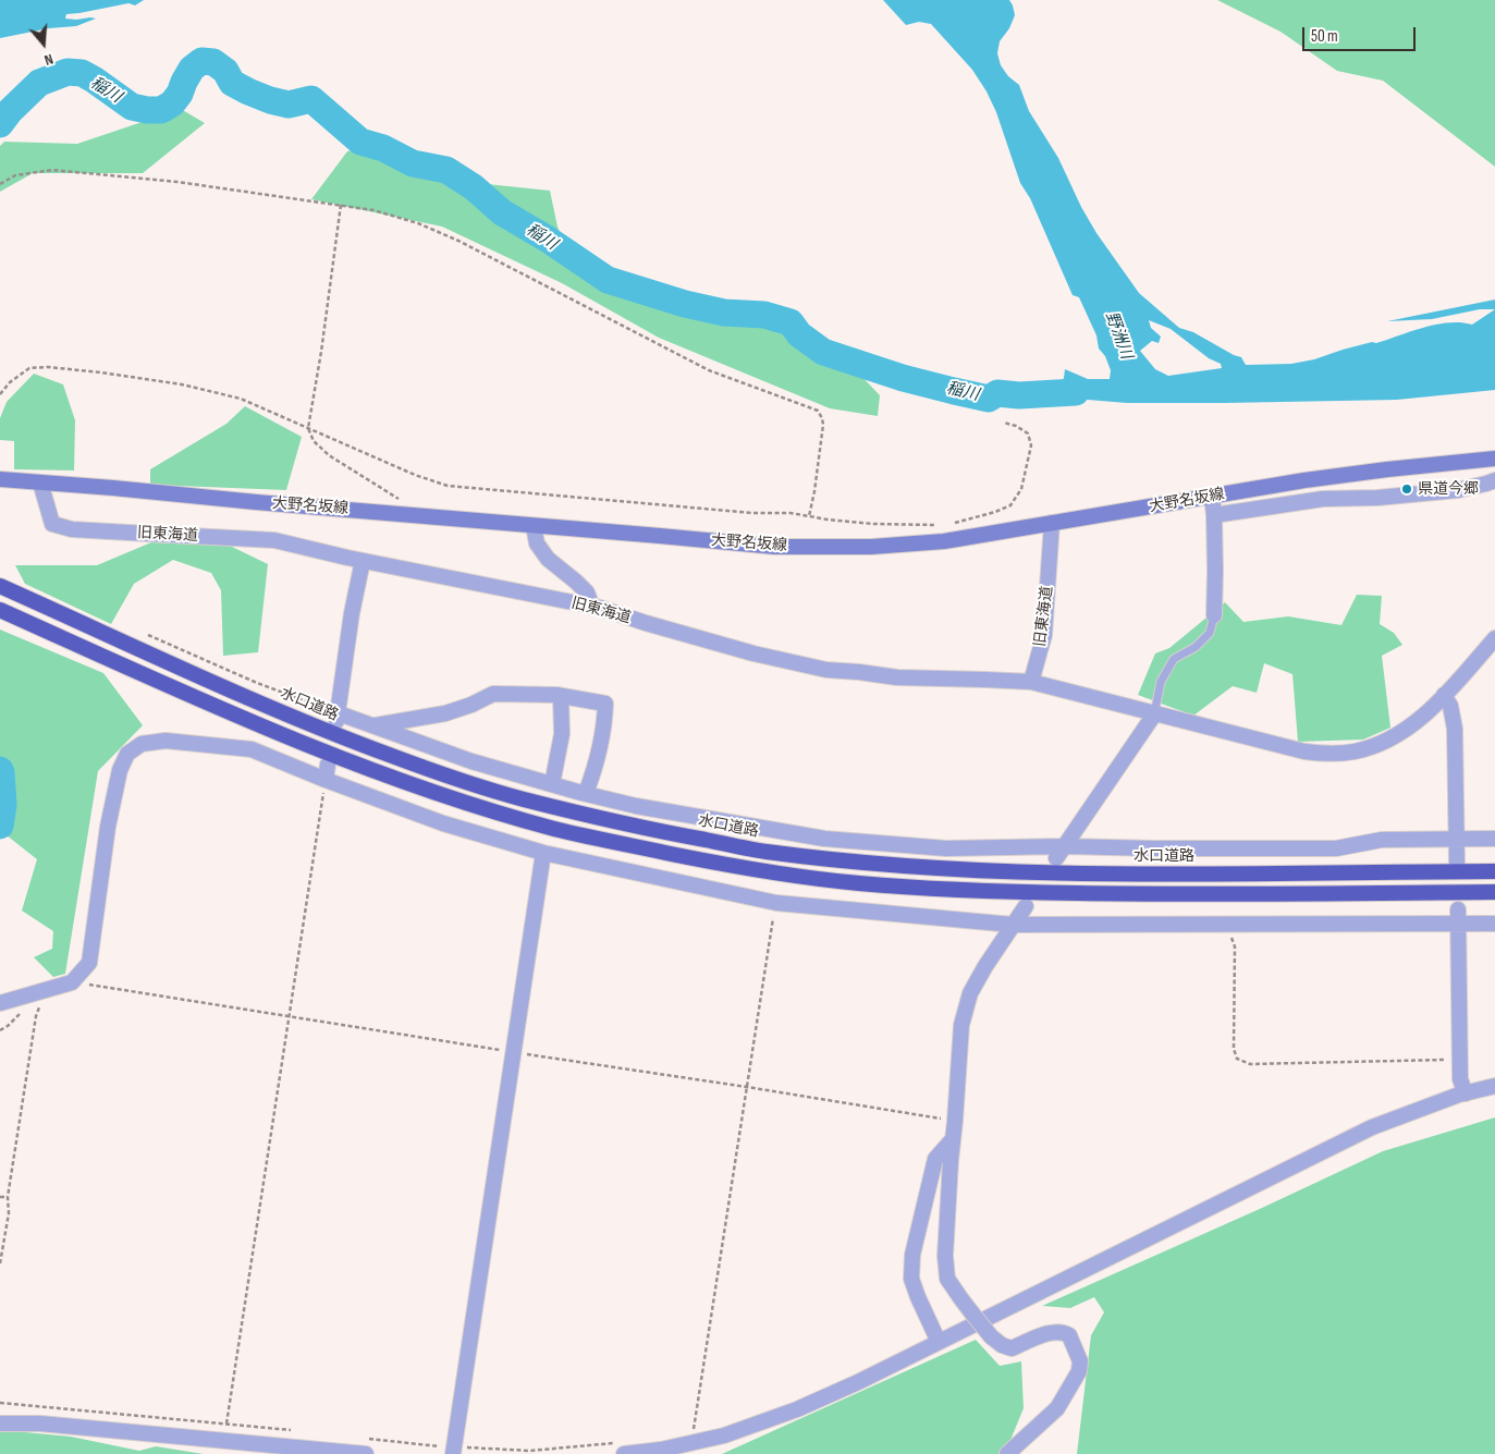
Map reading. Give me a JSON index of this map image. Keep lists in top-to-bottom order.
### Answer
{
  "streets": {
    "highway": ["水口道路"],
    "main road": ["大野名坂線"],
    "street": ["旧東海道"]
  },
  "crossings": [
    ["大野名坂線", "旧東海道"]
  ],
  "water": ["稲川", "野洲川"],
  "places": ["県道今郷"],
  "scale_bar": "50 m",
  "north": "bottom"
}
